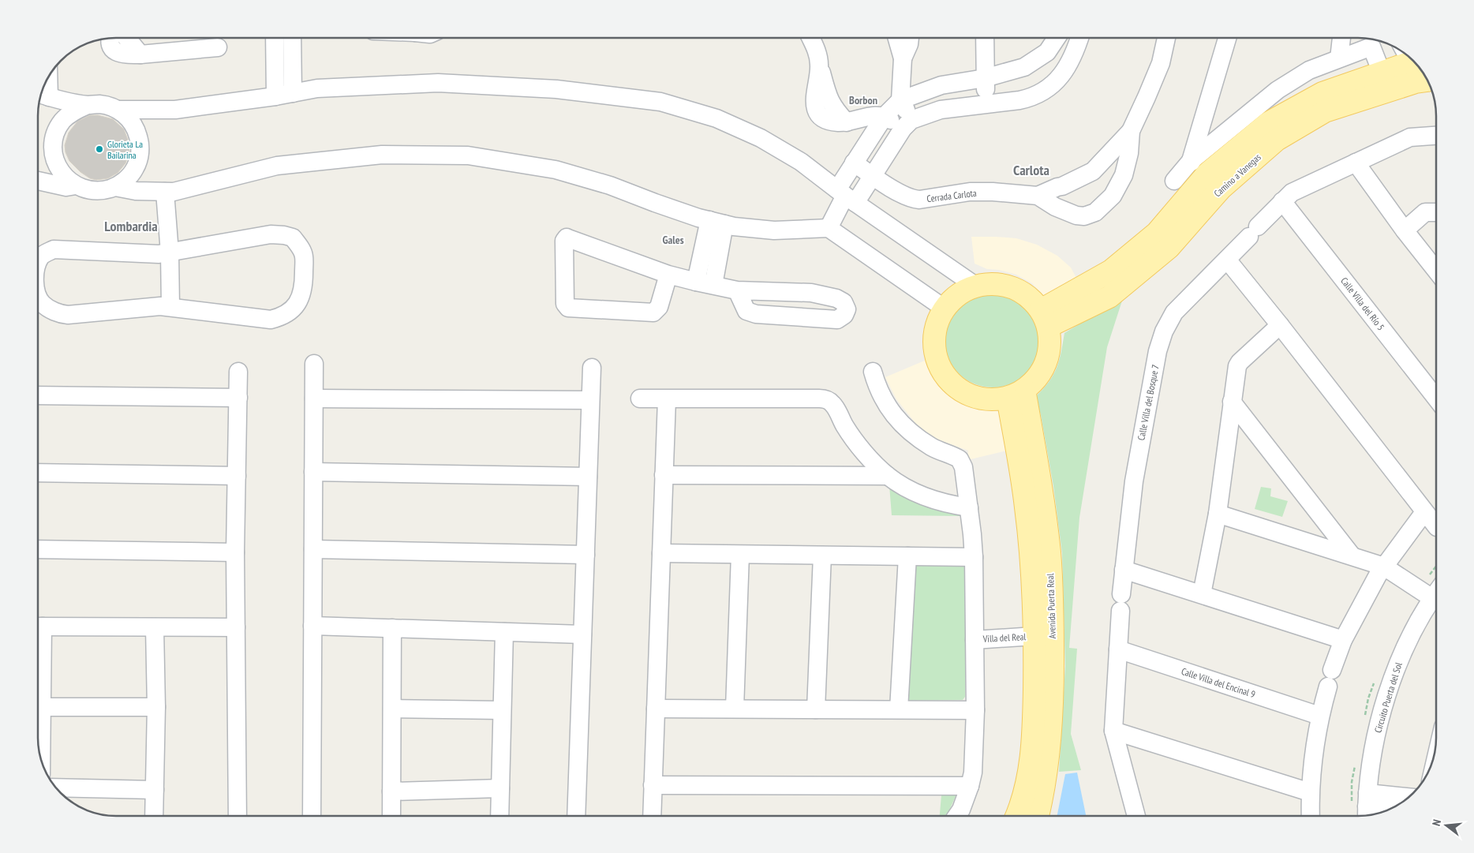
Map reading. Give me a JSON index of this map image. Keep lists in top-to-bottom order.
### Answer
{
  "streets": {
    "main road": ["Camino a Vanegas", "Avenida Puerta Real"],
    "street": [
      "Cerrada Carlota",
      "Calle Villa del Río 5",
      "Calle Villa del Bosque 7",
      "Villa del Real",
      "Calle Villa del Encinal 9",
      "Circuito Puerta del Sol"
    ]
  },
  "crossings": [
    ["Camino a Vanegas", "Avenida Puerta Real"],
    ["Calle Villa del Río 5", "Calle Villa del Bosque 7"],
    ["Calle Villa del Bosque 7", "Calle Villa del Encinal 9"],
    ["Avenida Puerta Real", "Villa del Real"]
  ],
  "districts": [
    "Borbon",
    "Carlota",
    "Lombardia",
    "Gales"
  ],
  "places": ["Glorieta La Bailarina"],
  "north": "left"
}
